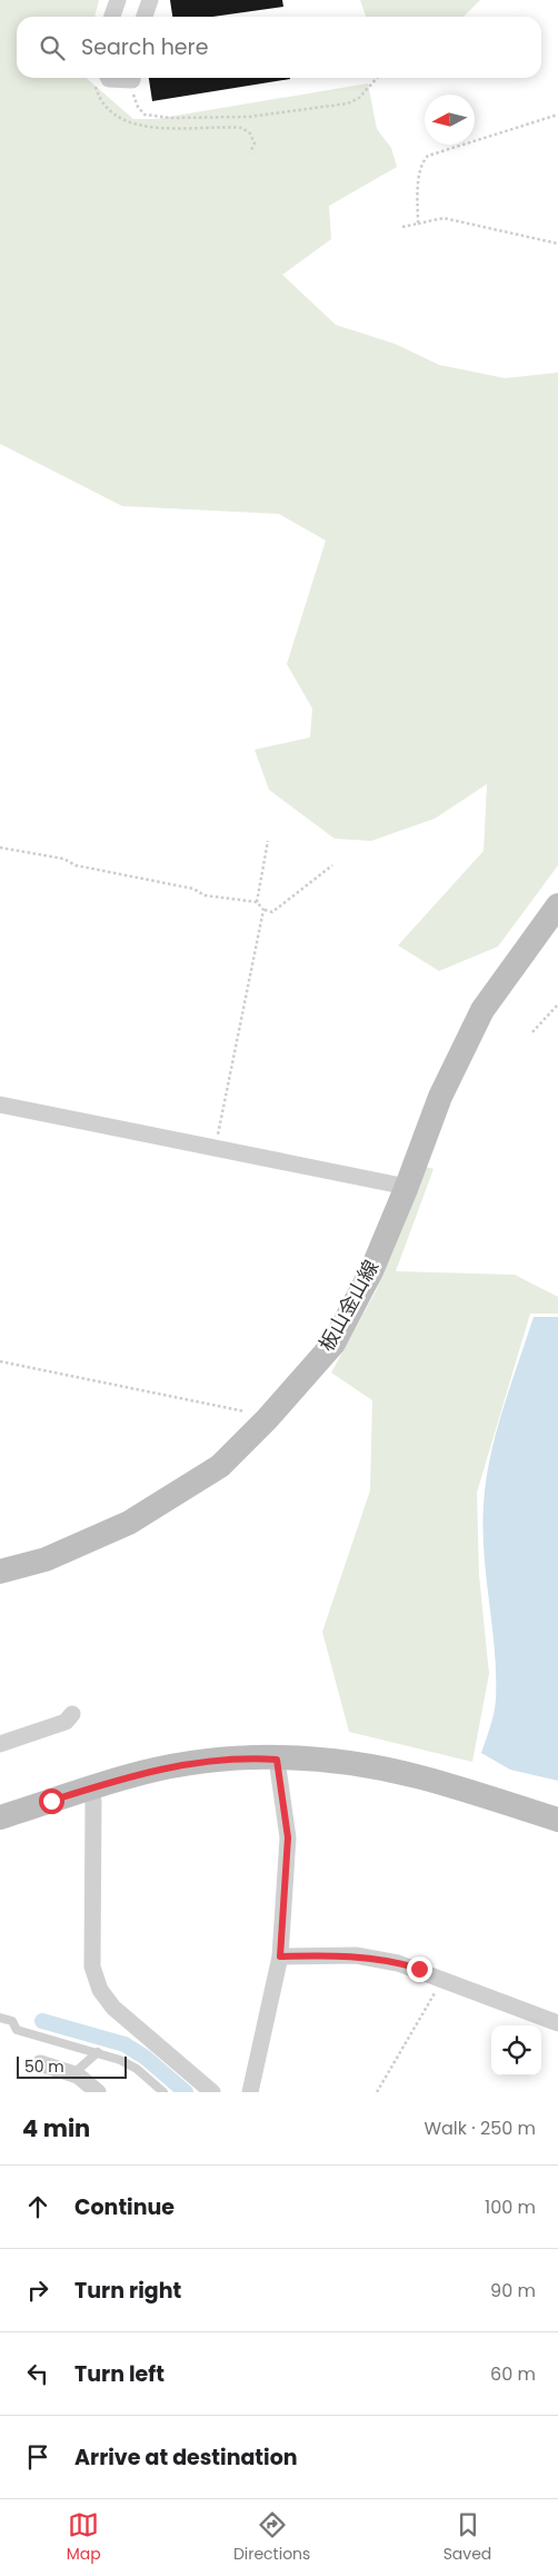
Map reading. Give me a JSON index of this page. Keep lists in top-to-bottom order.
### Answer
{
  "streets": {
    "main road": ["板山金山線"]
  },
  "scale_bar": "50 m",
  "north": "left",
  "page": {
    "search": "Search here",
    "scale": "50 m",
    "heading": ["4 min", "Walk · 250 m"],
    "list": [
      ["Continue", "100 m"],
      ["Turn right", "90 m"],
      ["Turn left", "60 m"],
      "Arrive at destination"
    ],
    "nav": ["Map", "Directions", "Saved"]
  }
}
